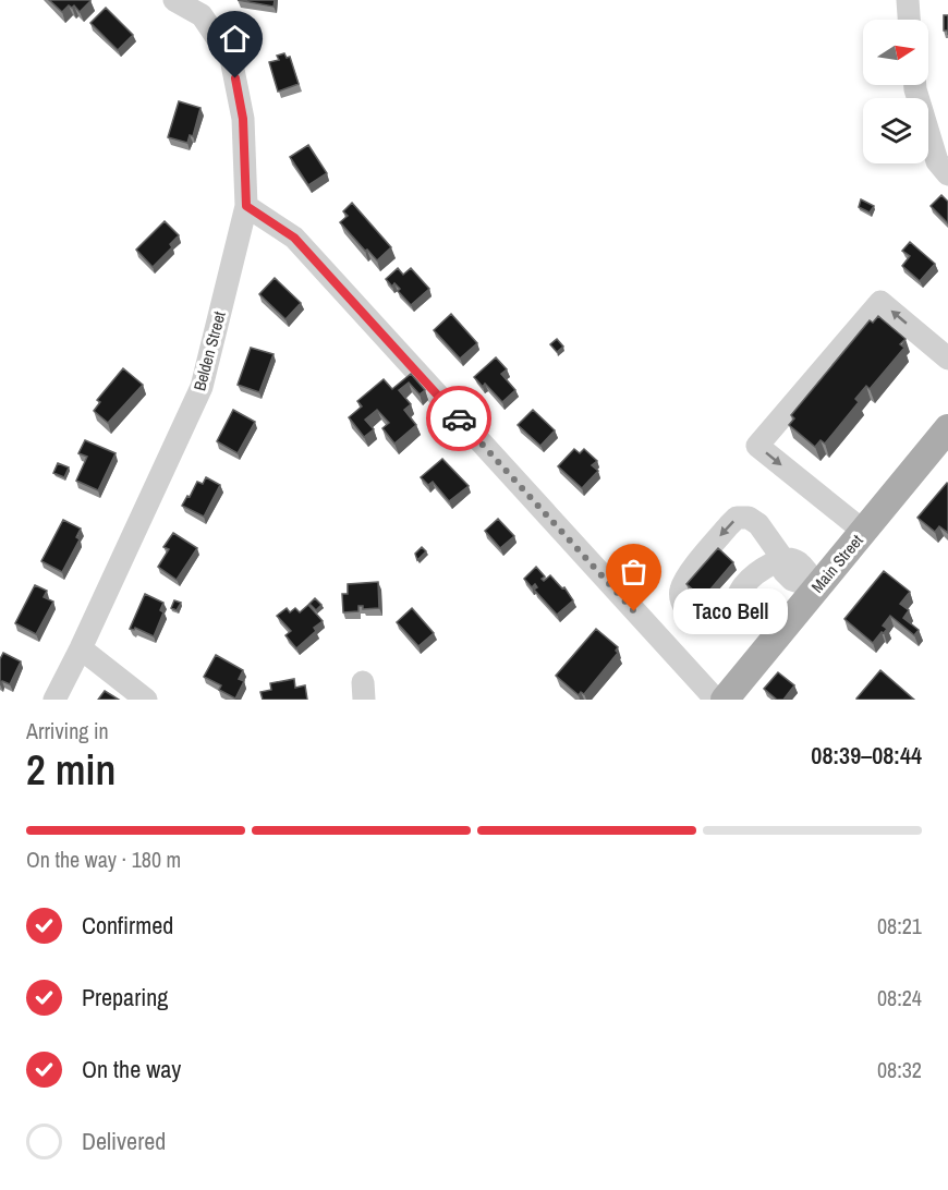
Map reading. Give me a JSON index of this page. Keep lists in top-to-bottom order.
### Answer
{
  "streets": {
    "main road": ["Main Street"],
    "street": ["Belden Street"]
  },
  "places": ["Taco Bell"],
  "north": "right",
  "page": {
    "bubble": "Taco Bell",
    "heading": ["2 min", "Arriving in", "08:39–08:44"],
    "bar": "On the way · 180 m",
    "list": [
      ["Confirmed", "08:21"],
      ["Preparing", "08:24"],
      ["On the way", "08:32"],
      "Delivered"
    ]
  }
}
